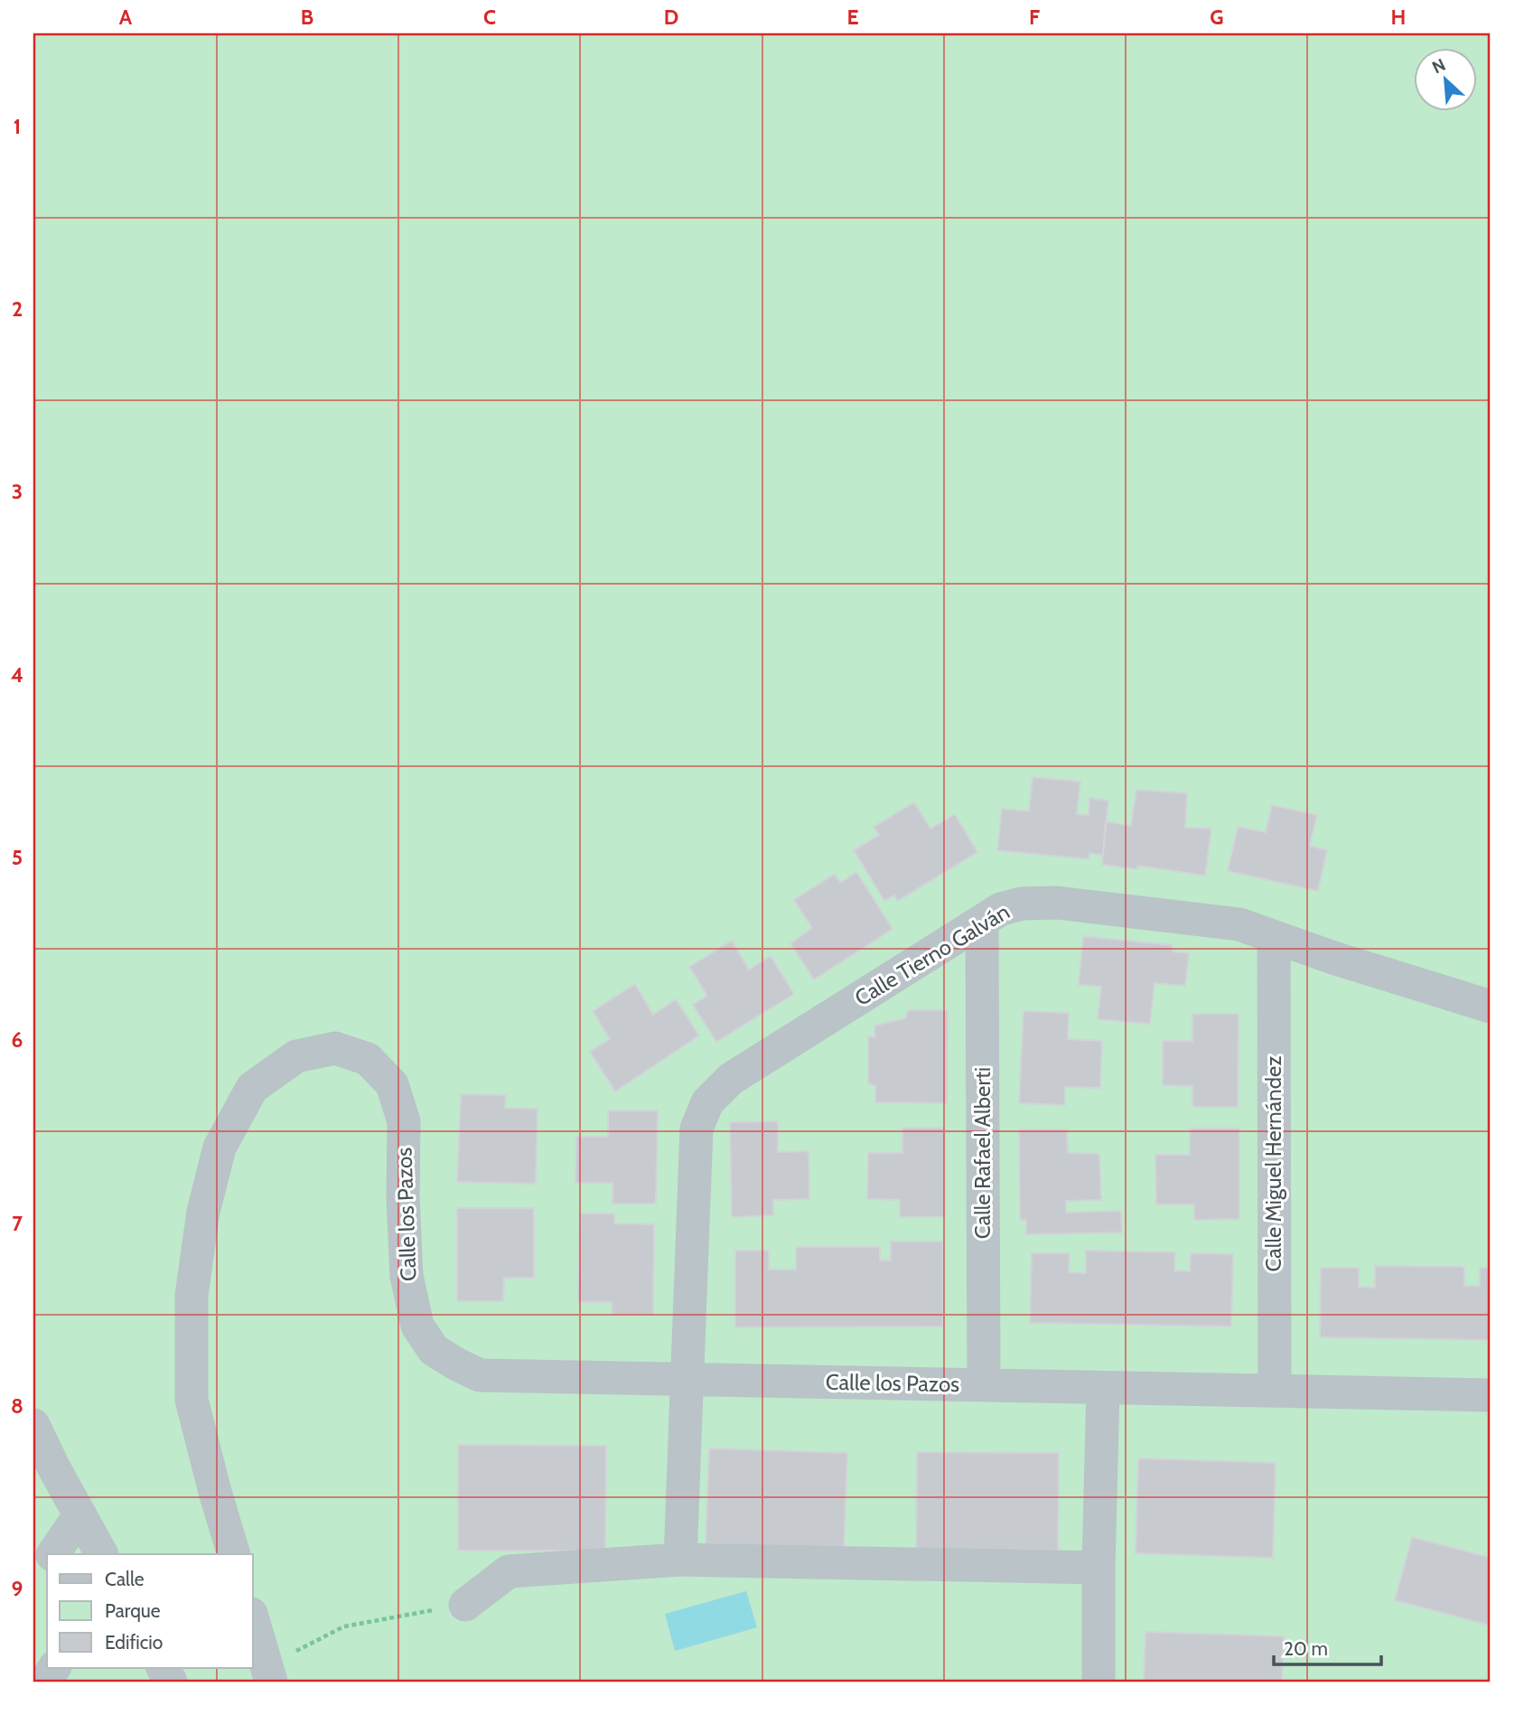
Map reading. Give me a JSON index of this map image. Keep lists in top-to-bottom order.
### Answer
{
  "streets": {
    "street": [
      "Calle Tierno Galván",
      "Calle Rafael Alberti",
      "Calle Miguel Hernández",
      "Calle los Pazos"
    ]
  },
  "crossings": [
    ["Calle Tierno Galván", "Calle Rafael Alberti"],
    ["Calle Tierno Galván", "Calle Miguel Hernández"],
    ["Calle Tierno Galván", "Calle los Pazos"],
    ["Calle Rafael Alberti", "Calle los Pazos"],
    ["Calle Miguel Hernández", "Calle los Pazos"]
  ],
  "legend": ["Calle", "Parque", "Edificio"],
  "scale_bar": "20 m",
  "north": "top left",
  "grid": {
    "columns": [
      "A",
      "B",
      "C",
      "D",
      "E",
      "F",
      "G",
      "H"
    ],
    "rows": [
      "1",
      "2",
      "3",
      "4",
      "5",
      "6",
      "7",
      "8",
      "9"
    ]
  }
}
